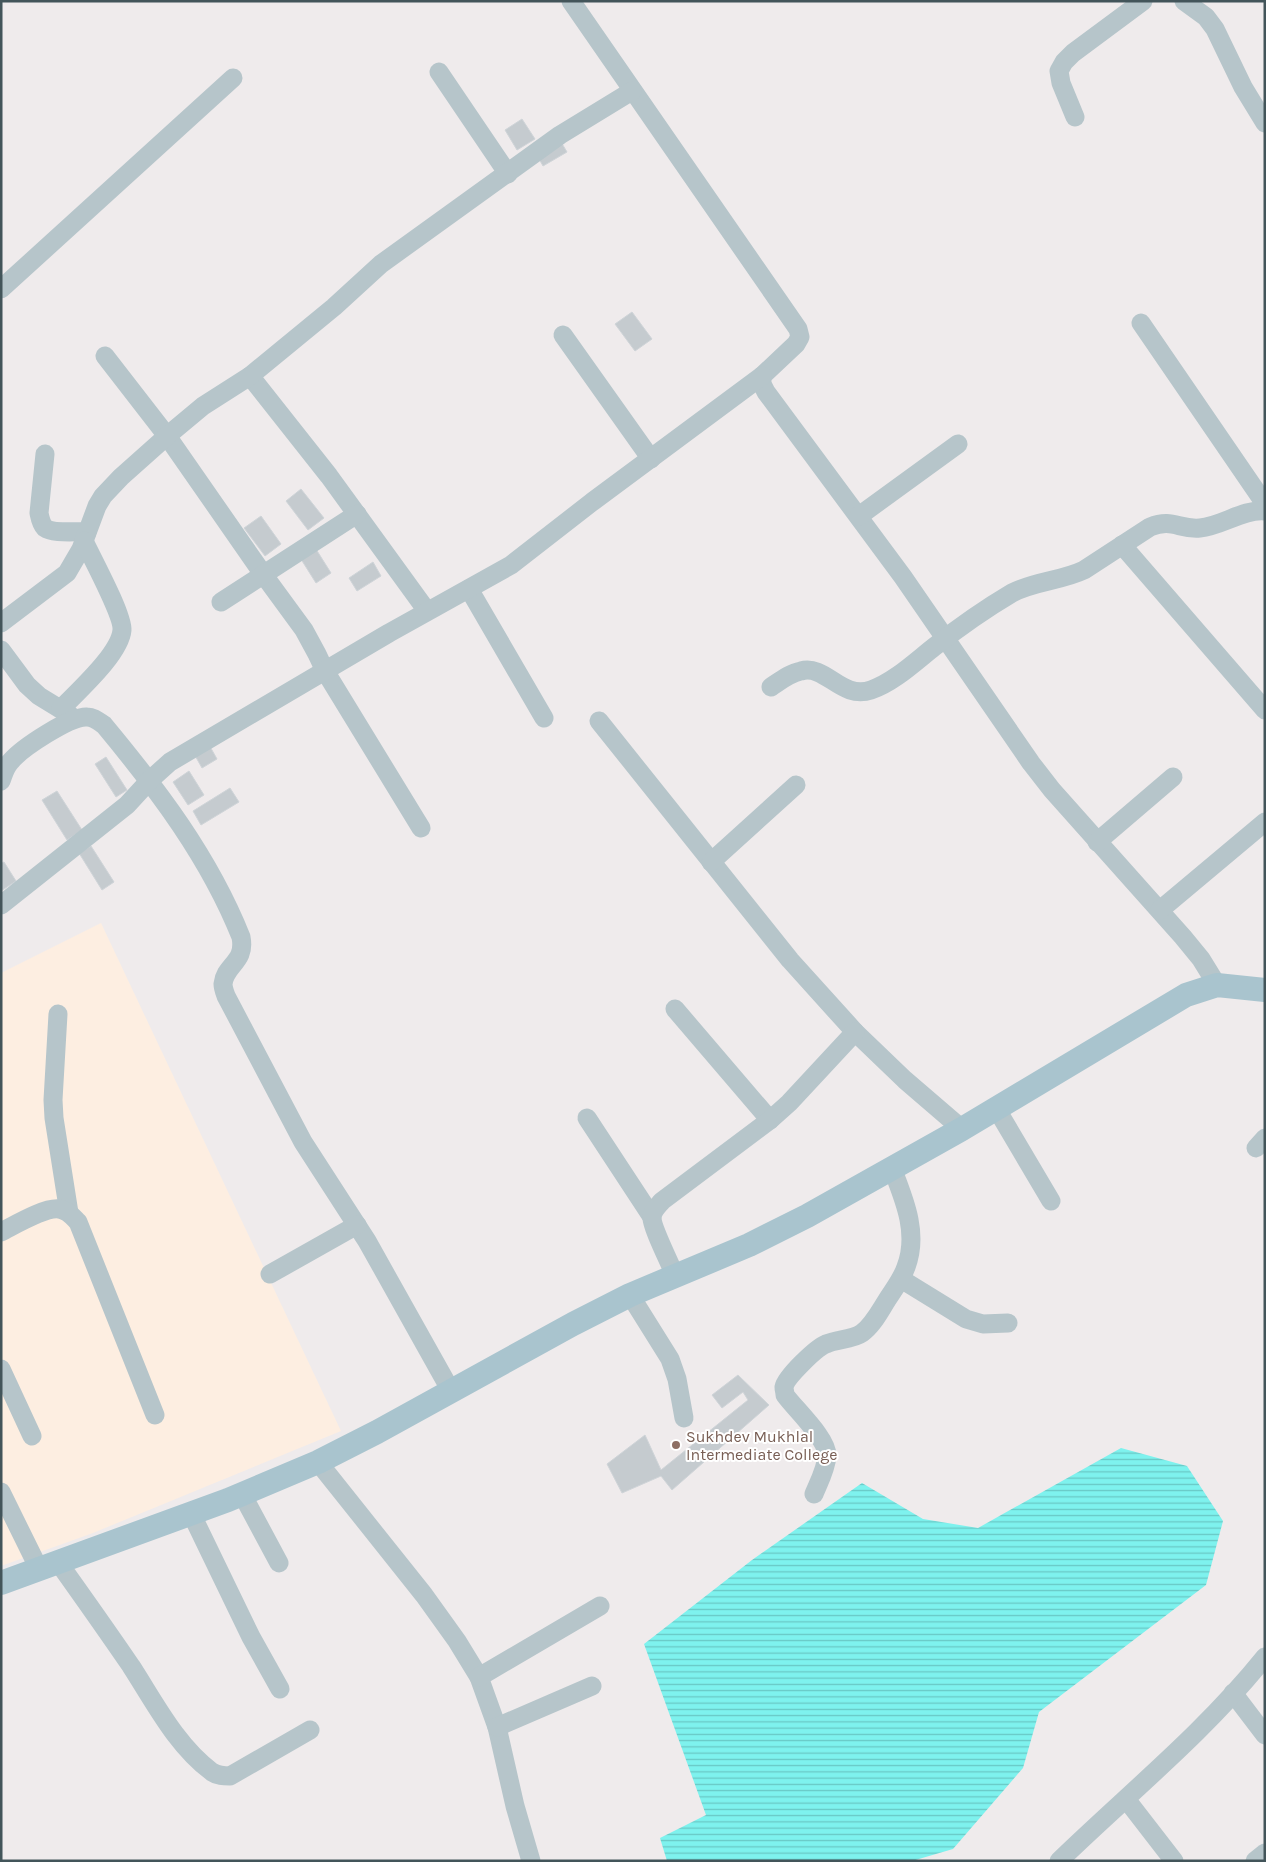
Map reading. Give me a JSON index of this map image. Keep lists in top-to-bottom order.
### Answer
{
  "places": ["Sukhdev Mukhlal Intermediate College"]
}
